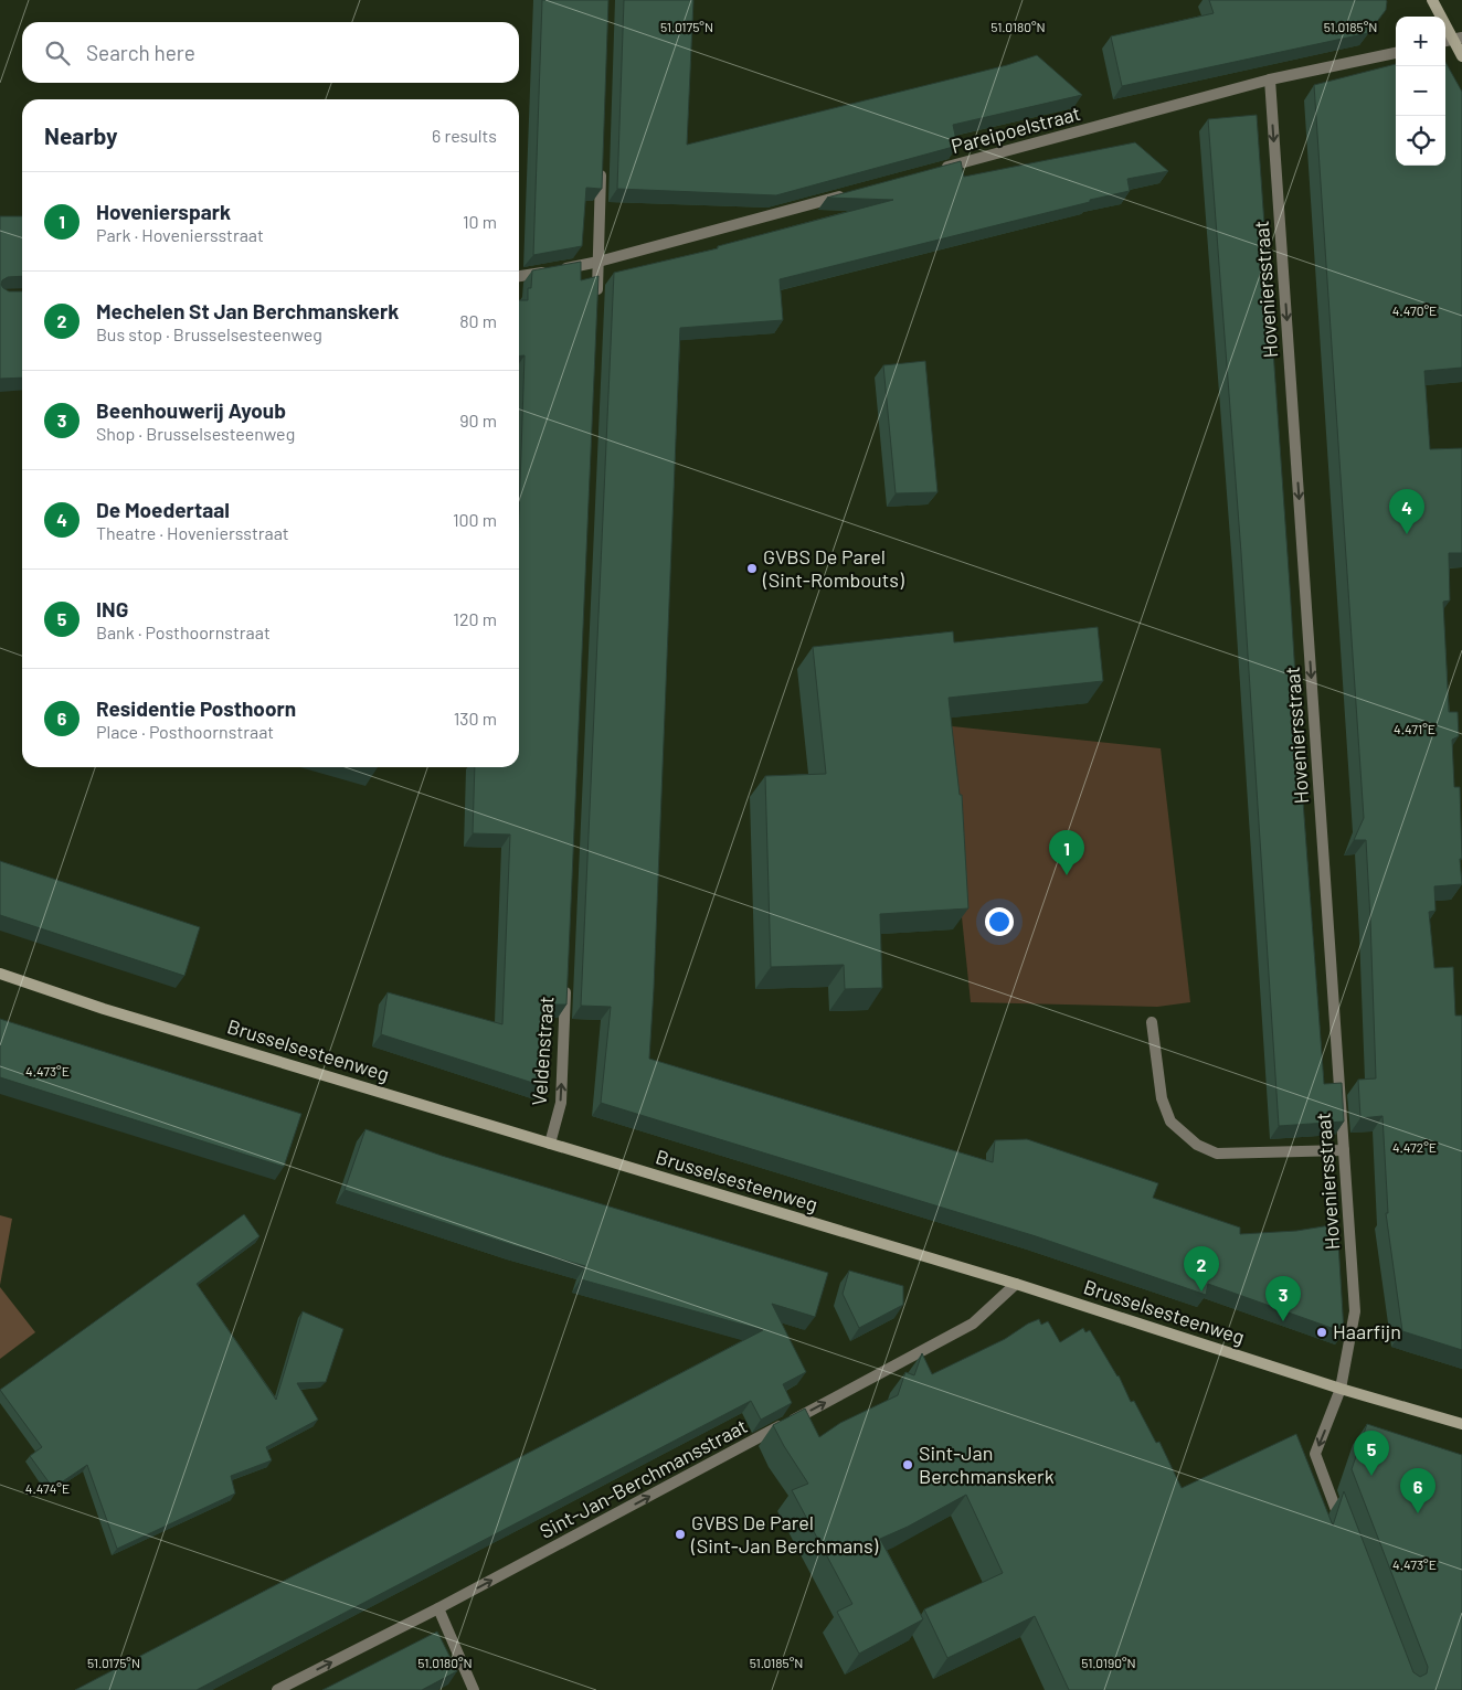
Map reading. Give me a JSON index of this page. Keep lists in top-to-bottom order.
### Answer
{
  "streets": {
    "street": [
      "Pareipoelstraat",
      "Hoveniersstraat",
      "Brusselsesteenweg",
      "Veldenstraat",
      "Sint-Jan-Berchmansstraat"
    ]
  },
  "crossings": [
    ["Pareipoelstraat", "Hoveniersstraat"],
    ["Hoveniersstraat", "Brusselsesteenweg"],
    ["Brusselsesteenweg", "Veldenstraat"],
    ["Brusselsesteenweg", "Sint-Jan-Berchmansstraat"]
  ],
  "one_way": ["Hoveniersstraat", "Veldenstraat", "Sint-Jan-Berchmansstraat"],
  "places": [
    "GVBS De Parel (Sint-Rombouts)",
    "Haarfijn",
    "Sint-Jan Berchmanskerk",
    "GVBS De Parel (Sint-Jan Berchmans)"
  ],
  "page": {
    "map_buttons": ["+", "−"],
    "search": "Search here",
    "heading": ["Nearby", "6 results"],
    "list": [
      {
        "mark": "1",
        "name": "Hovenierspark",
        "note": "Park · Hoveniersstraat",
        "value": "10 m"
      },
      {
        "mark": "2",
        "name": "Mechelen St Jan Berchmanskerk",
        "note": "Bus stop · Brusselsesteenweg",
        "value": "80 m"
      },
      {
        "mark": "3",
        "name": "Beenhouwerij Ayoub",
        "note": "Shop · Brusselsesteenweg",
        "value": "90 m"
      },
      {
        "mark": "4",
        "name": "De Moedertaal",
        "note": "Theatre · Hoveniersstraat",
        "value": "100 m"
      },
      {
        "mark": "5",
        "name": "ING",
        "note": "Bank · Posthoornstraat",
        "value": "120 m"
      },
      {
        "mark": "6",
        "name": "Residentie Posthoorn",
        "note": "Place · Posthoornstraat",
        "value": "130 m"
      }
    ],
    "pins": [
      "4",
      "1",
      "2",
      "3",
      "5",
      "6"
    ]
  },
  "coordinates": [
    "51.0175°N",
    "51.0180°N",
    "51.0185°N",
    "4.470°E",
    "4.471°E",
    "4.473°E",
    "4.472°E",
    "4.474°E",
    "51.0190°N"
  ]
}
